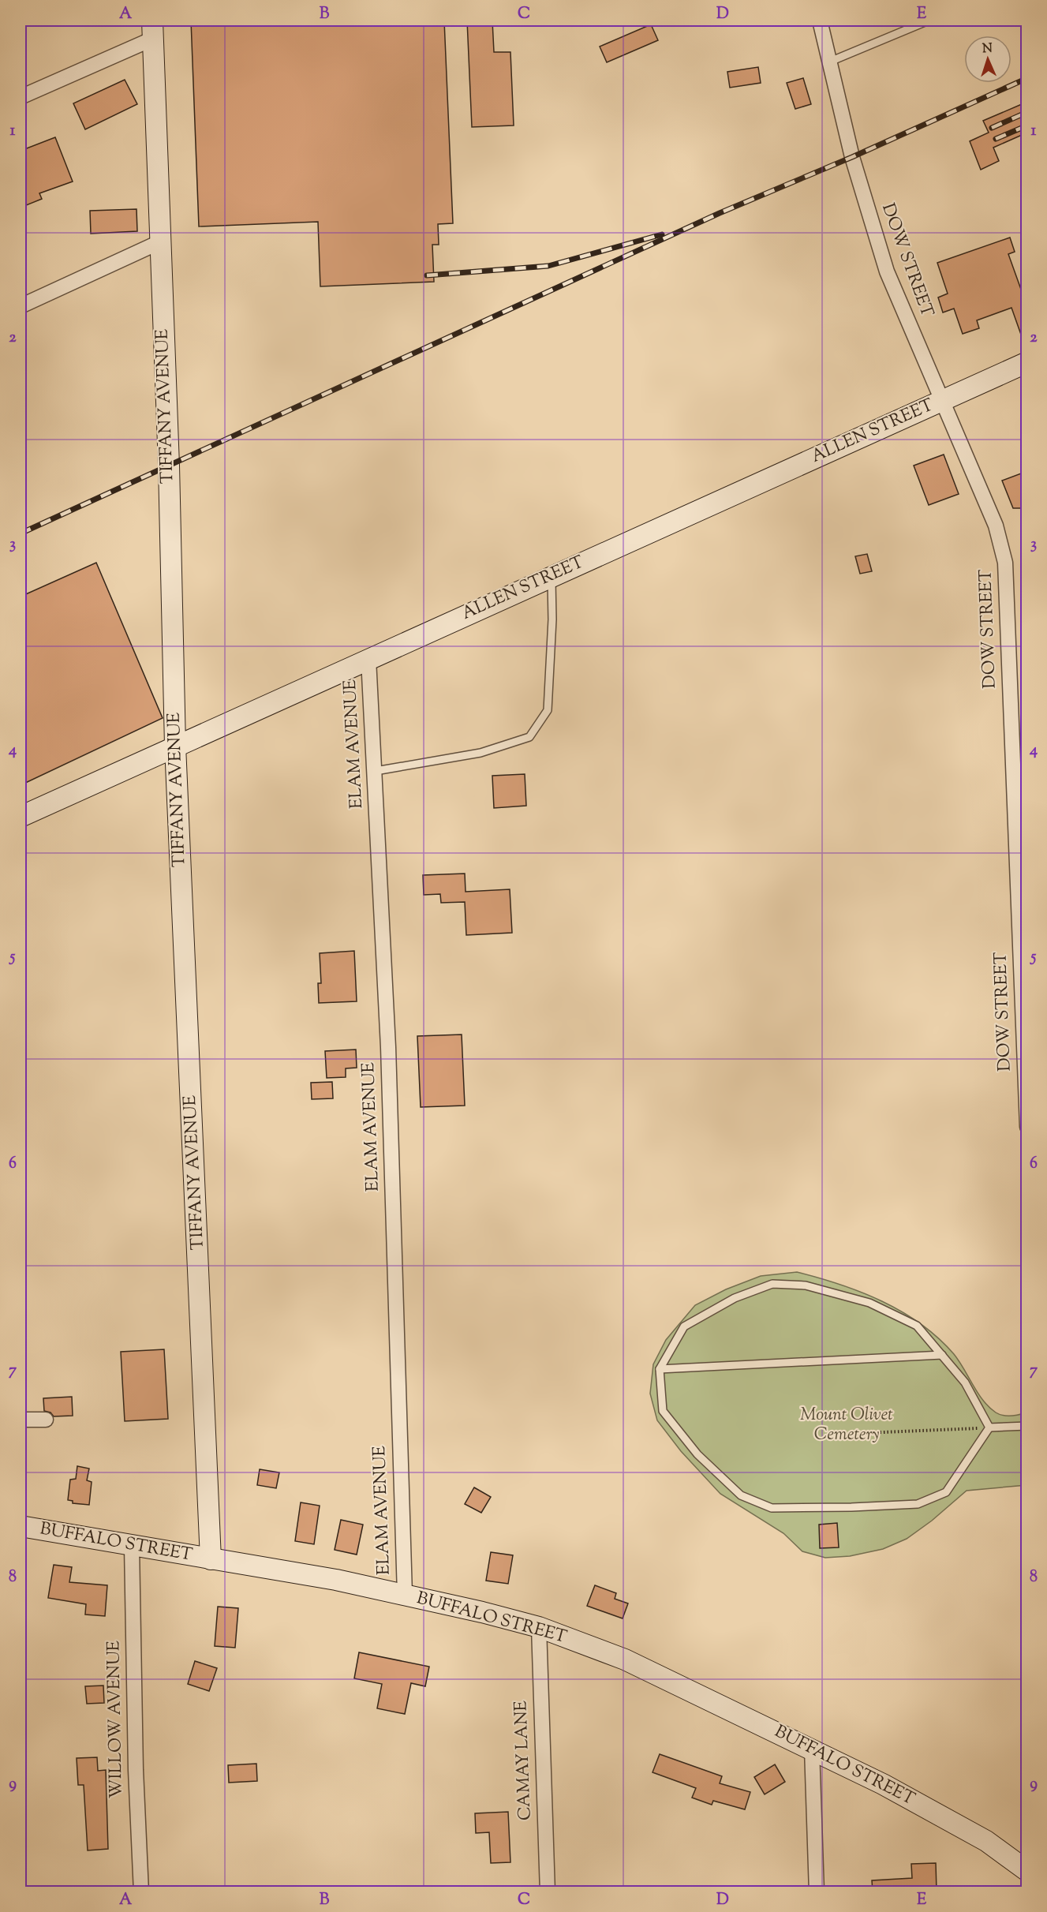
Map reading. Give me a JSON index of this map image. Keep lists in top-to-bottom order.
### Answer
{
  "streets": {
    "street": [
      "DOW STREET",
      "TIFFANY AVENUE",
      "ALLEN STREET",
      "ELAM AVENUE",
      "BUFFALO STREET",
      "WILLOW AVENUE",
      "CAMAY LANE"
    ]
  },
  "crossings": [
    ["DOW STREET", "ALLEN STREET"],
    ["TIFFANY AVENUE", "ALLEN STREET"],
    ["TIFFANY AVENUE", "BUFFALO STREET"],
    ["ALLEN STREET", "ELAM AVENUE"],
    ["ELAM AVENUE", "BUFFALO STREET"],
    ["BUFFALO STREET", "WILLOW AVENUE"],
    ["BUFFALO STREET", "CAMAY LANE"]
  ],
  "parks": ["Mount Olivet Cemetery"],
  "north": "top",
  "grid": {
    "columns": [
      "A",
      "B",
      "C",
      "D",
      "E"
    ],
    "rows": [
      "1",
      "2",
      "3",
      "4",
      "5",
      "6",
      "7",
      "8",
      "9"
    ]
  }
}
